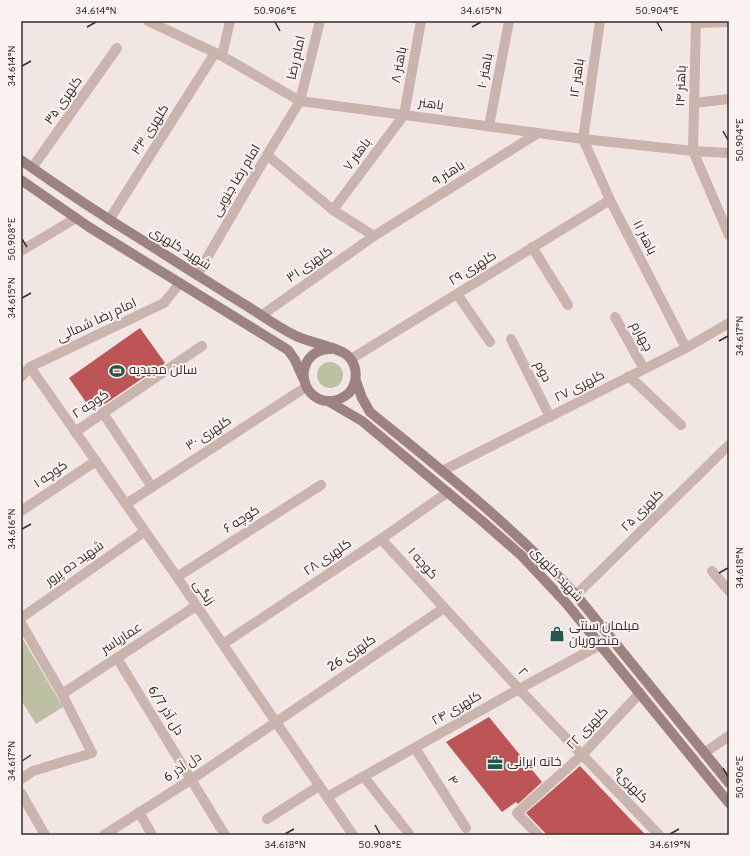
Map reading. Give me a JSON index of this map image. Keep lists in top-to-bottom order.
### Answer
{
  "streets": {
    "main road": ["شهید کلهری"],
    "street": [
      "امام رضا",
      "باهنر ۸",
      "باهنر ۱۰",
      "باهنر ۱۲",
      "باهنر ۱۴",
      "کلهری ۳۵",
      "باهنر",
      "کلهری ۳۳",
      "باهنر ۷",
      "باهنر ۹",
      "امام رضا جنوبی",
      "باهنر ۱۱",
      "کلهری ۳۱",
      "کلهری ۲۹",
      "امام رضا شمالی",
      "چهارم",
      "دوم",
      "کلهری ۲۷",
      "۲ کوچه",
      "کلهری ۳۰",
      "۱ کوچه",
      "کلهری ۲۵",
      "۶ کوچه",
      "کلهری ۲۸",
      "شهید ده پرور",
      "زنگی",
      "عماریاسر",
      "کلهری 26",
      "۲",
      "کلهری ۲۴",
      "دل آذر 6/7",
      "کلهری ۲۲",
      "دل آذر 6",
      "۴",
      "کلهری۹"
    ]
  },
  "crossings": [
    ["امام رضا", "باهنر"],
    ["امام رضا", "امام رضا جنوبی"],
    ["باهنر ۸", "باهنر"],
    ["باهنر ۸", "باهنر ۷"],
    ["باهنر ۱۰", "باهنر"],
    ["باهنر ۱۲", "باهنر"],
    ["باهنر ۱۲", "باهنر ۱۱"],
    ["باهنر ۱۴", "باهنر"],
    ["کلهری ۳۵", "شهید کلهری"],
    ["باهنر", "کلهری ۳۳"],
    ["باهنر", "باهنر ۷"],
    ["باهنر", "باهنر ۹"],
    ["باهنر", "امام رضا جنوبی"],
    ["باهنر", "باهنر ۱۱"],
    ["کلهری ۳۳", "شهید کلهری"],
    ["باهنر ۹", "کلهری ۳۱"],
    ["امام رضا جنوبی", "شهید کلهری"],
    ["باهنر ۱۱", "کلهری ۲۹"],
    ["باهنر ۱۱", "کلهری ۲۷"],
    ["شهید کلهری", "کلهری ۳۱"],
    ["شهید کلهری", "کلهری ۲۹"],
    ["شهید کلهری", "کلهری ۲۷"],
    ["شهید کلهری", "کلهری ۳۰"],
    ["شهید کلهری", "کلهری ۲۵"],
    ["شهید کلهری", "کلهری ۲۸"],
    ["شهید کلهری", "کلهری ۲۴"],
    ["شهید کلهری", "کلهری ۲۲"],
    ["کلهری ۲۹", "کلهری ۳۰"],
    ["امام رضا شمالی", "زنگی"],
    ["چهارم", "کلهری ۲۷"],
    ["دوم", "کلهری ۲۷"],
    ["۲ کوچه", "زنگی"],
    ["کلهری ۳۰", "زنگی"],
    ["۱ کوچه", "کلهری ۲۸"],
    ["۱ کوچه", "زنگی"],
    ["۱ کوچه", "کلهری 26"],
    ["۱ کوچه", "۲"],
    ["۶ کوچه", "زنگی"],
    ["کلهری ۲۸", "زنگی"],
    ["شهید ده پرور", "زنگی"],
    ["زنگی", "عماریاسر"],
    ["زنگی", "کلهری 26"],
    ["زنگی", "کلهری ۲۴"],
    ["زنگی", "دل آذر 6"],
    ["عماریاسر", "دل آذر 6/7"],
    ["کلهری 26", "۲"],
    ["کلهری 26", "دل آذر 6"],
    ["۲", "کلهری ۲۴"],
    ["۲", "کلهری ۲۲"],
    ["۲", "کلهری۹"],
    ["کلهری ۲۴", "۴"],
    ["دل آذر 6/7", "دل آذر 6"],
    ["کلهری ۲۲", "کلهری۹"]
  ],
  "places": {
    "sports": ["سالن مجیدیه"],
    "shop": ["مبلمان سنتی منصوریان"],
    "office": ["خانه ایرانی"]
  },
  "coordinates": [
    "34.614°N",
    "50.906°E",
    "34.615°N",
    "50.904°E",
    "50.908°E",
    "34.617°N",
    "34.616°N",
    "34.618°N",
    "34.619°N"
  ]
}
